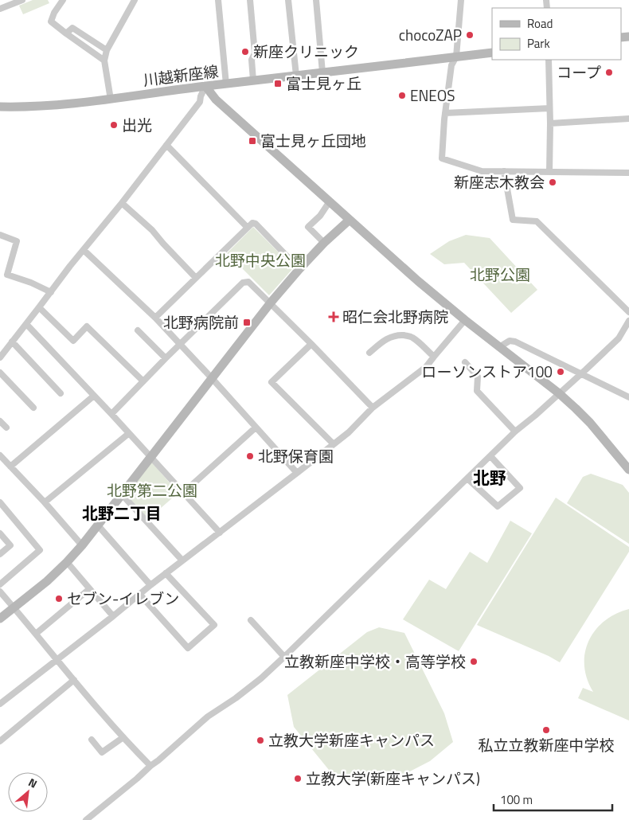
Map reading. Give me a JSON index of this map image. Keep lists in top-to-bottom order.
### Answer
{
  "streets": {
    "street": ["川越新座線"]
  },
  "districts": ["北野", "北野二丁目"],
  "parks": ["北野中央公園", "北野公園", "北野第二公園"],
  "places": {
    "other": [
      "chocoZAP",
      "新座クリニック",
      "コープ",
      "ENEOS",
      "出光",
      "新座志木教会",
      "ローソンストア100",
      "北野保育園",
      "セブン-イレブン",
      "立教新座中学校・高等学校",
      "私立立教新座中学校",
      "立教大学新座キャンパス",
      "立教大学(新座キャンパス)"
    ],
    "transit": ["富士見ヶ丘", "富士見ヶ丘団地", "北野病院前"],
    "health": ["昭仁会北野病院"]
  },
  "legend": ["Road", "Park"],
  "scale_bar": "100 m",
  "north": "top right"
}
